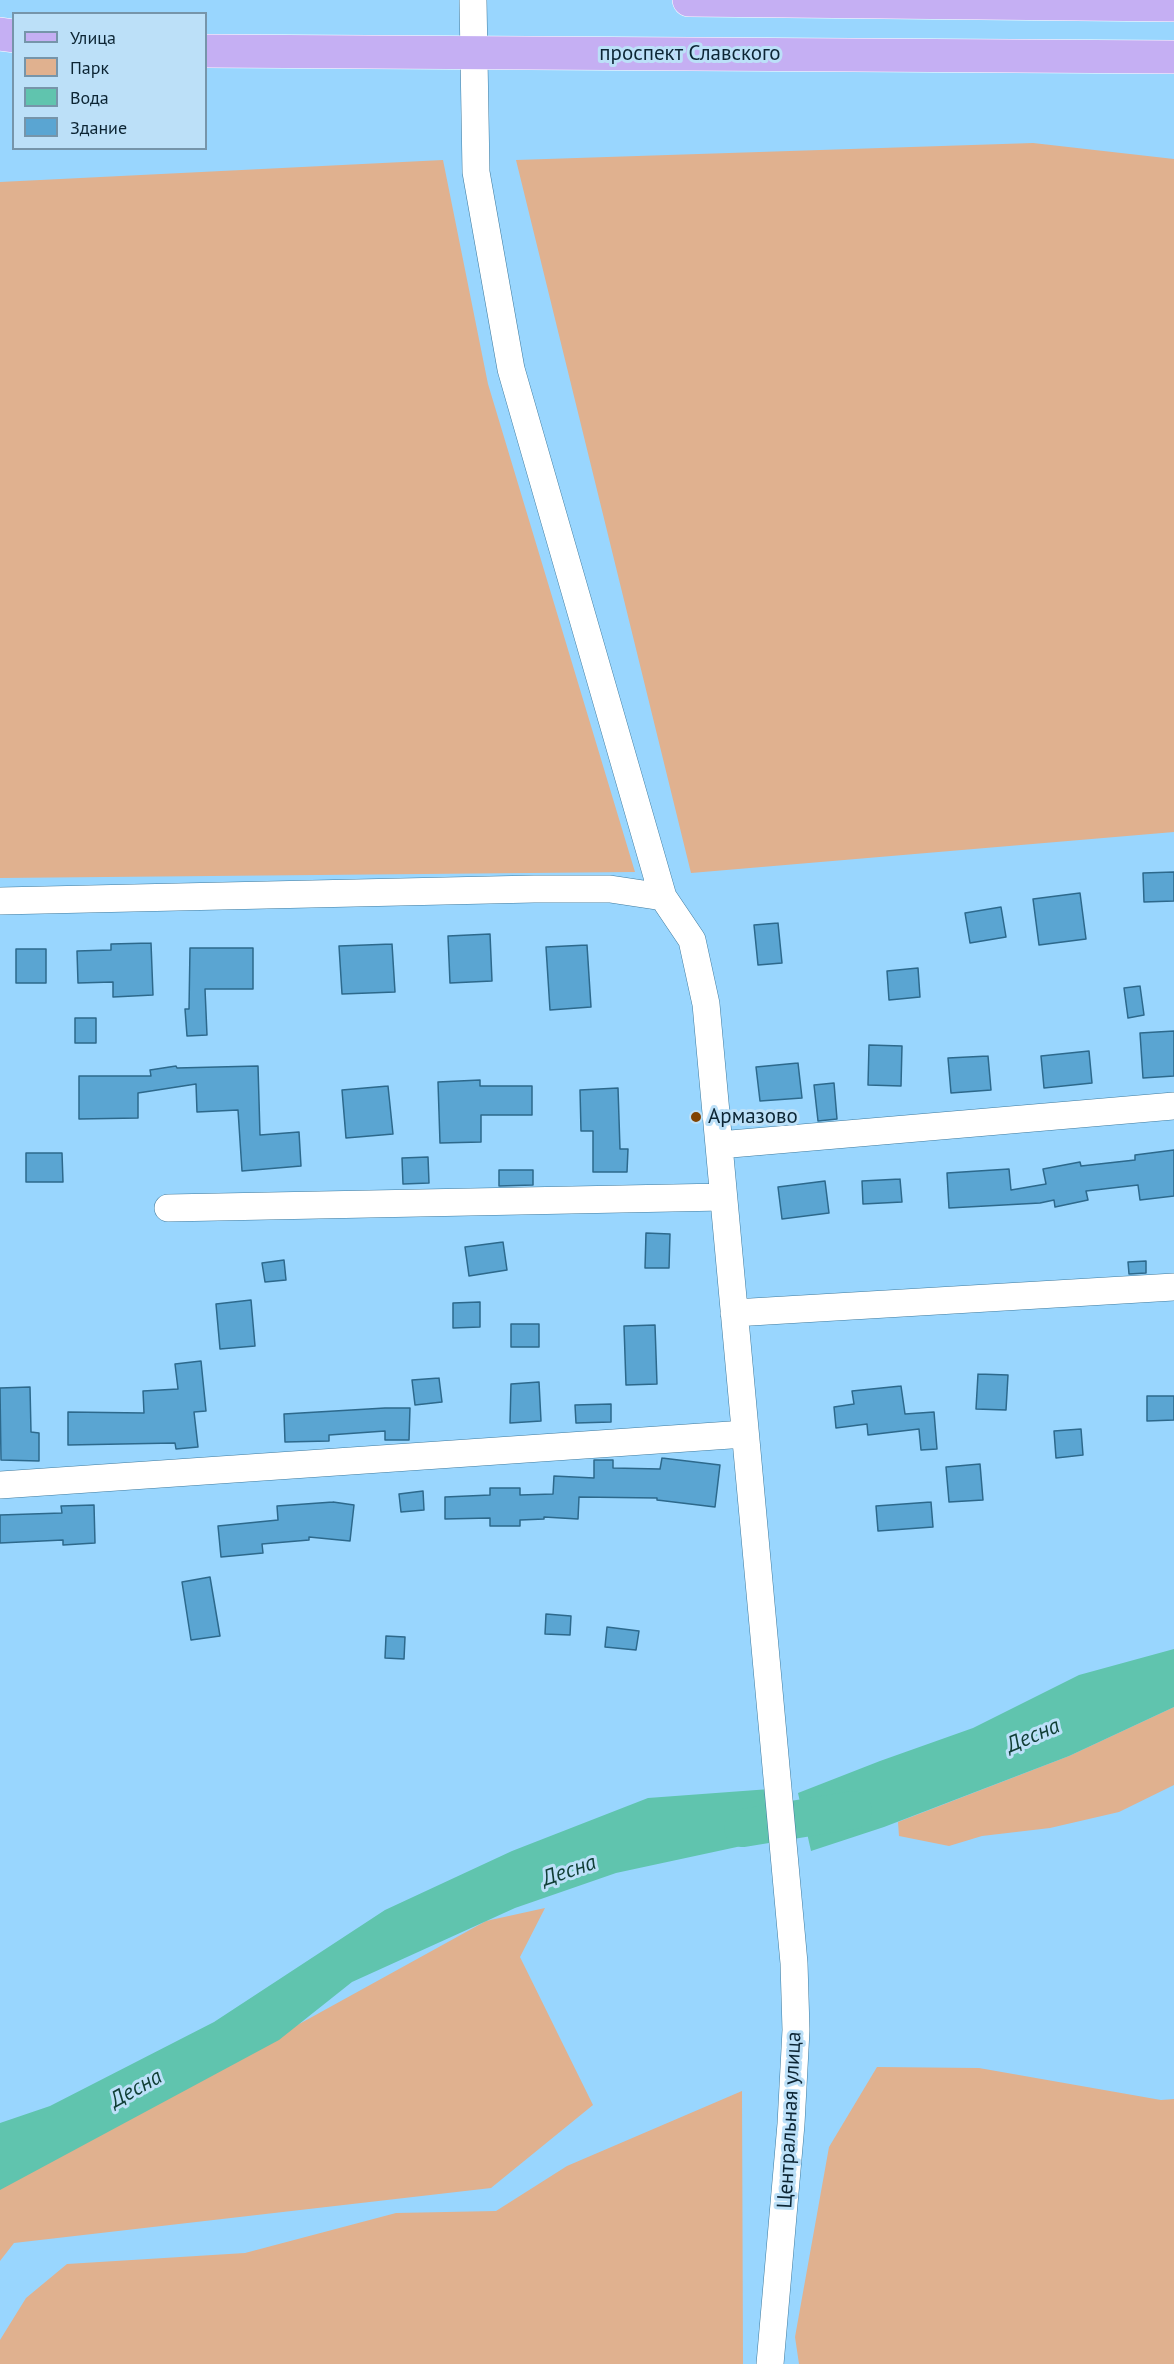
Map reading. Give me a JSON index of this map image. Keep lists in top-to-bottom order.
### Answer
{
  "streets": {
    "main road": ["проспект Славского"],
    "street": ["Центральная улица"]
  },
  "crossings": [
    ["проспект Славского", "Центральная улица"]
  ],
  "water": ["Десна"],
  "places": ["Армазово"],
  "legend": [
    "Улица",
    "Парк",
    "Вода",
    "Здание"
  ]
}
